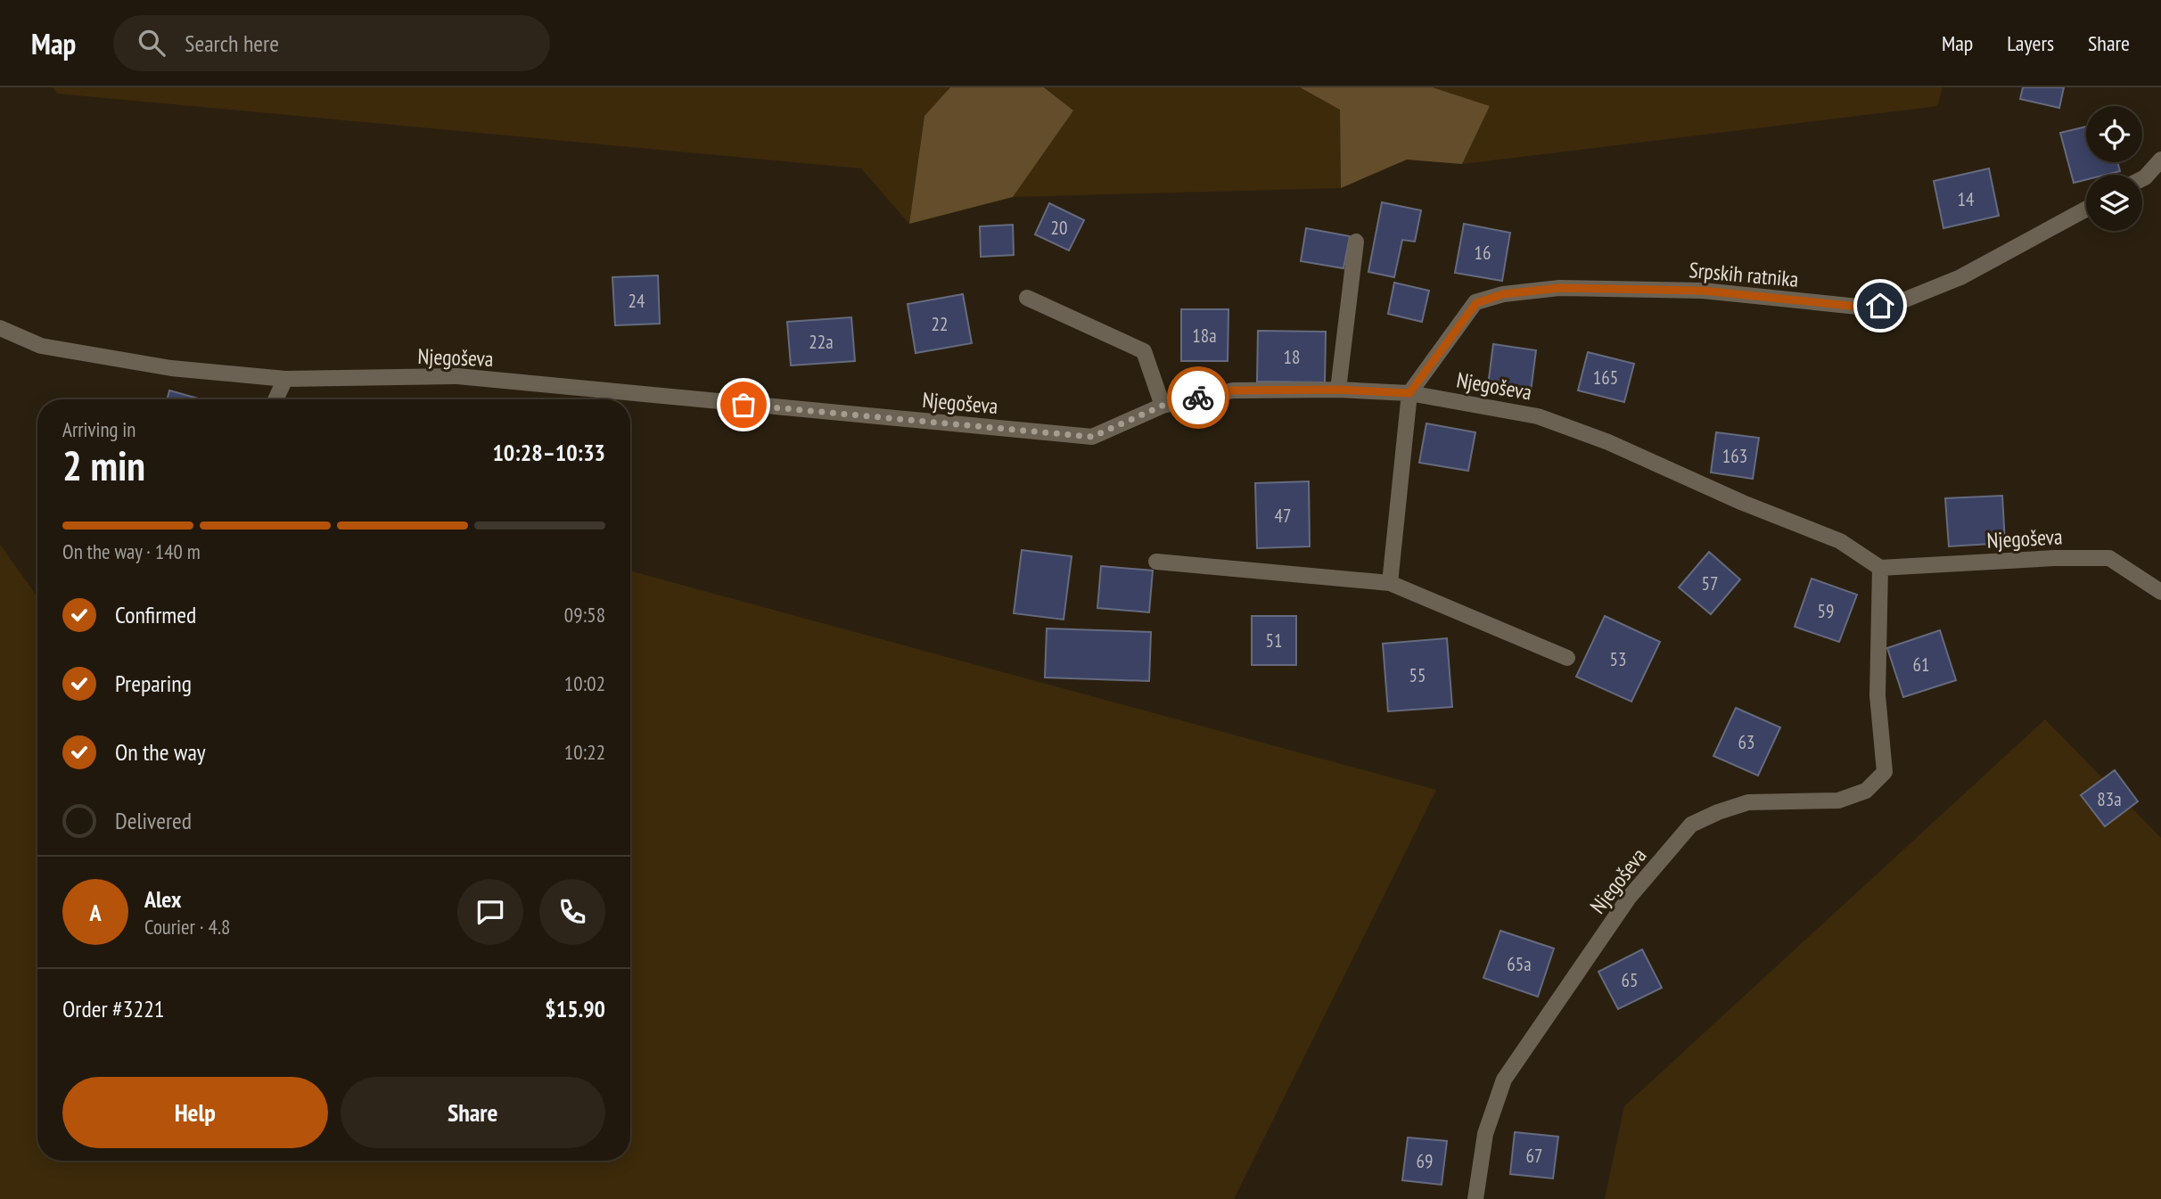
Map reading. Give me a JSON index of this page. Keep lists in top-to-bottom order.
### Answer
{
  "streets": {
    "street": ["Srpskih ratnika", "Njegoševa"]
  },
  "crossings": [
    ["Srpskih ratnika", "Njegoševa"]
  ],
  "house_numbers": [
    "14",
    "20",
    "16",
    "24",
    "22",
    "18a",
    "22a",
    "18",
    "165",
    "163",
    "47",
    "57",
    "59",
    "51",
    "53",
    "61",
    "55",
    "63",
    "83a",
    "65a",
    "65",
    "67",
    "69"
  ],
  "page": {
    "header": "Map",
    "search": "Search here",
    "nav": ["Map", "Layers", "Share"],
    "heading": ["2 min", "Arriving in", "10:28–10:33"],
    "panel": [
      "Alex",
      "Courier · 4.8",
      "Order #3221",
      "$15.90"
    ],
    "bar": "On the way · 140 m",
    "list": [
      ["Confirmed", "09:58"],
      ["Preparing", "10:02"],
      ["On the way", "10:22"],
      "Delivered"
    ],
    "round": "A",
    "buttons": ["Help", "Share"]
  }
}
